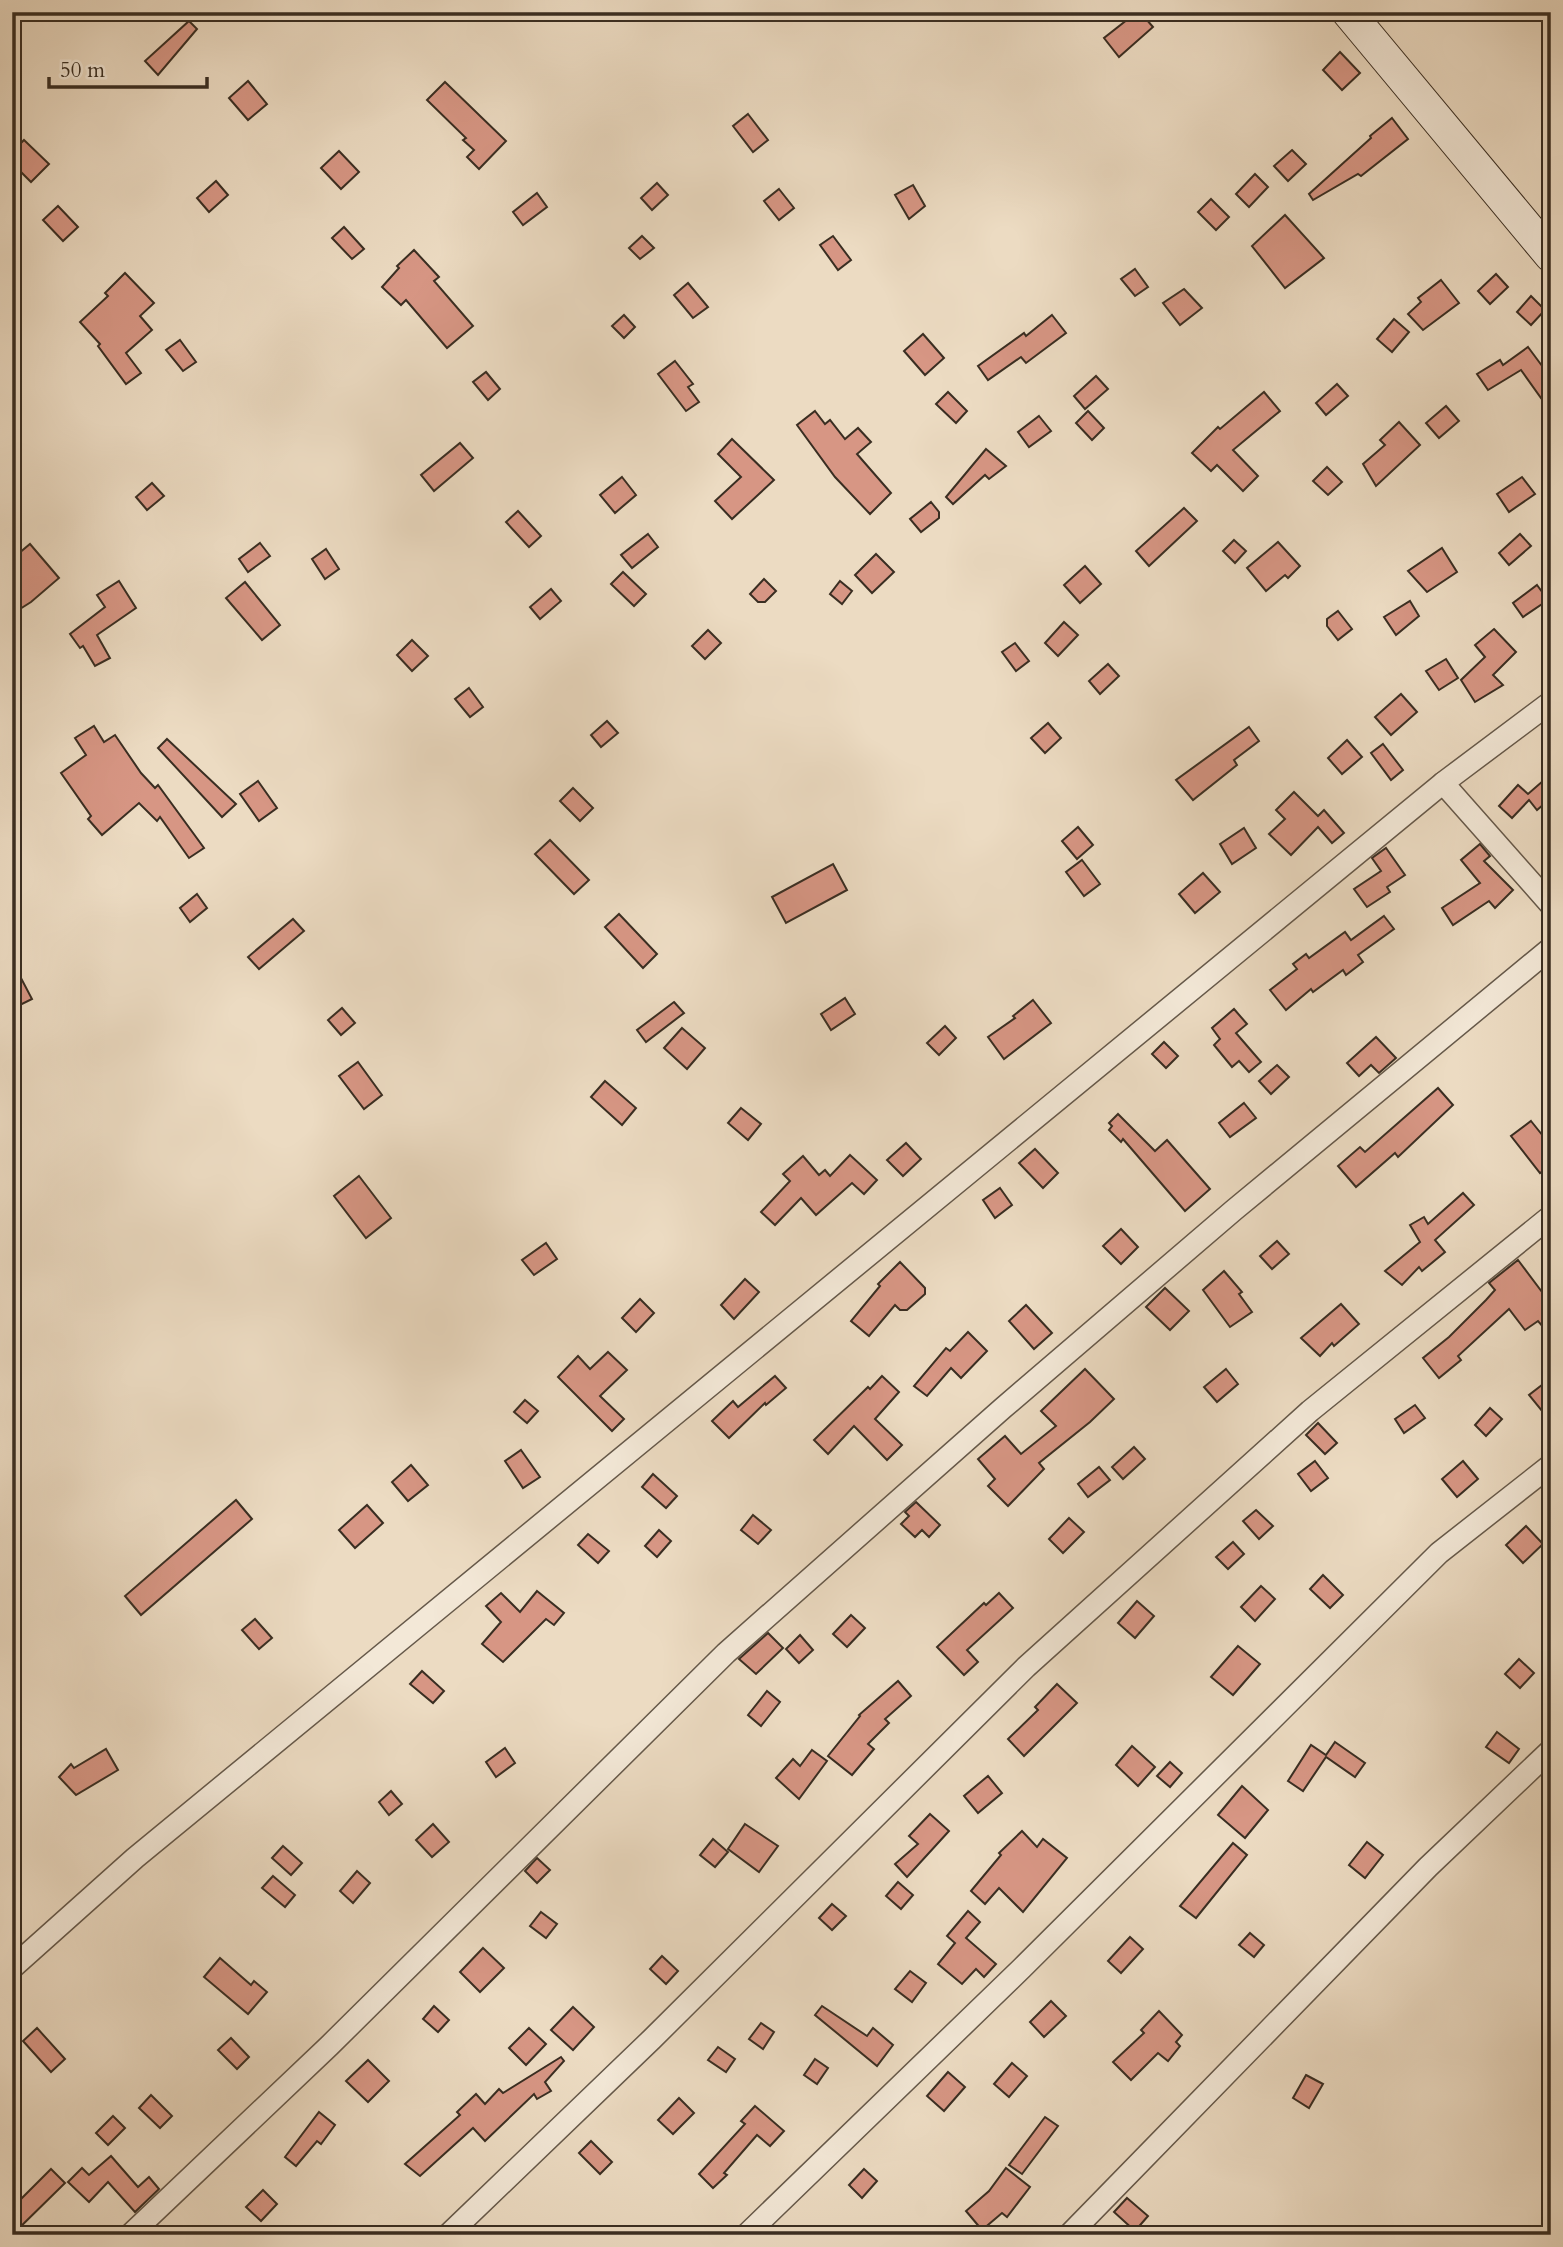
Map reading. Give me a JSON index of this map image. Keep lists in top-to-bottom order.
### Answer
{
  "scale_bar": "50 m"
}
